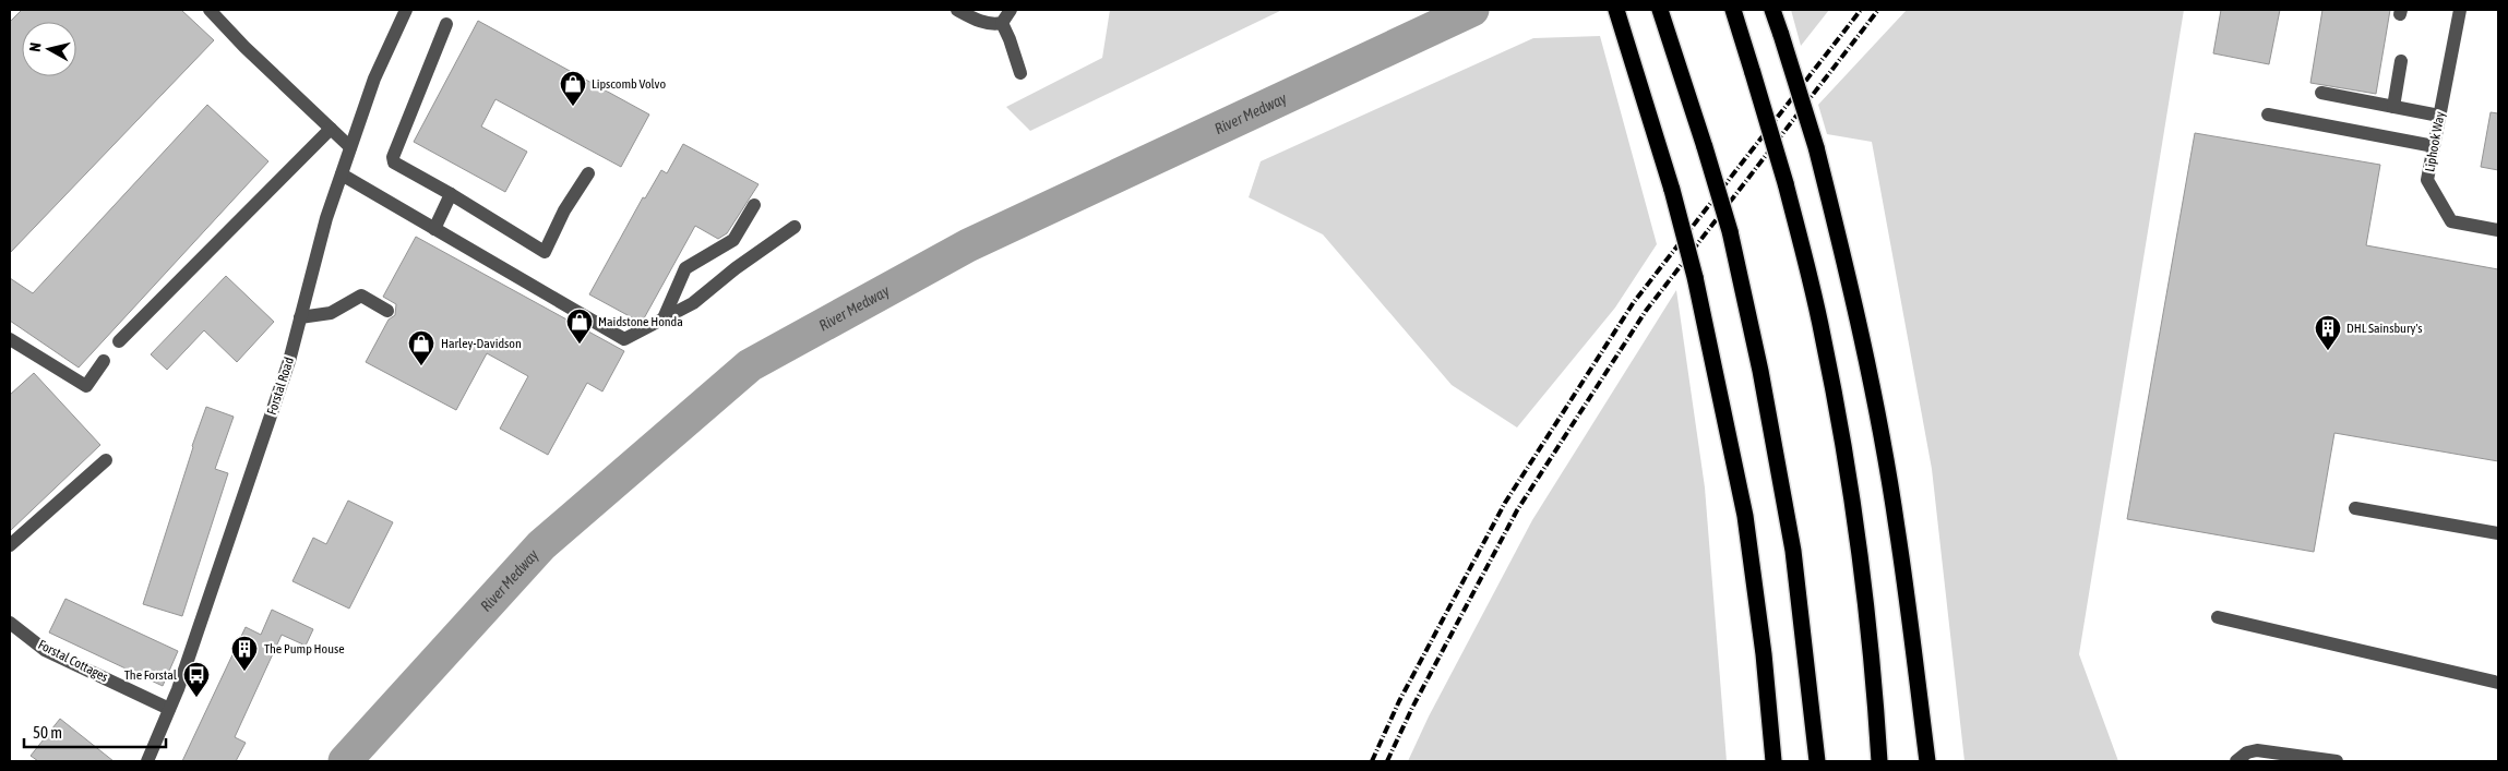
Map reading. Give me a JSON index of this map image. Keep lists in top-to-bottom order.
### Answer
{
  "streets": {
    "street": ["Liphook Way", "Forstal Road", "Forstal Cottages"]
  },
  "crossings": [
    ["Forstal Road", "Forstal Cottages"]
  ],
  "water": ["River Medway"],
  "places": {
    "shop": ["Lipscomb Volvo", "Maidstone Honda", "Harley-Davidson"],
    "building": ["DHL Sainsbury's", "The Pump House"],
    "bus stop": ["The Forstal"]
  },
  "scale_bar": "50 m",
  "north": "left"
}
